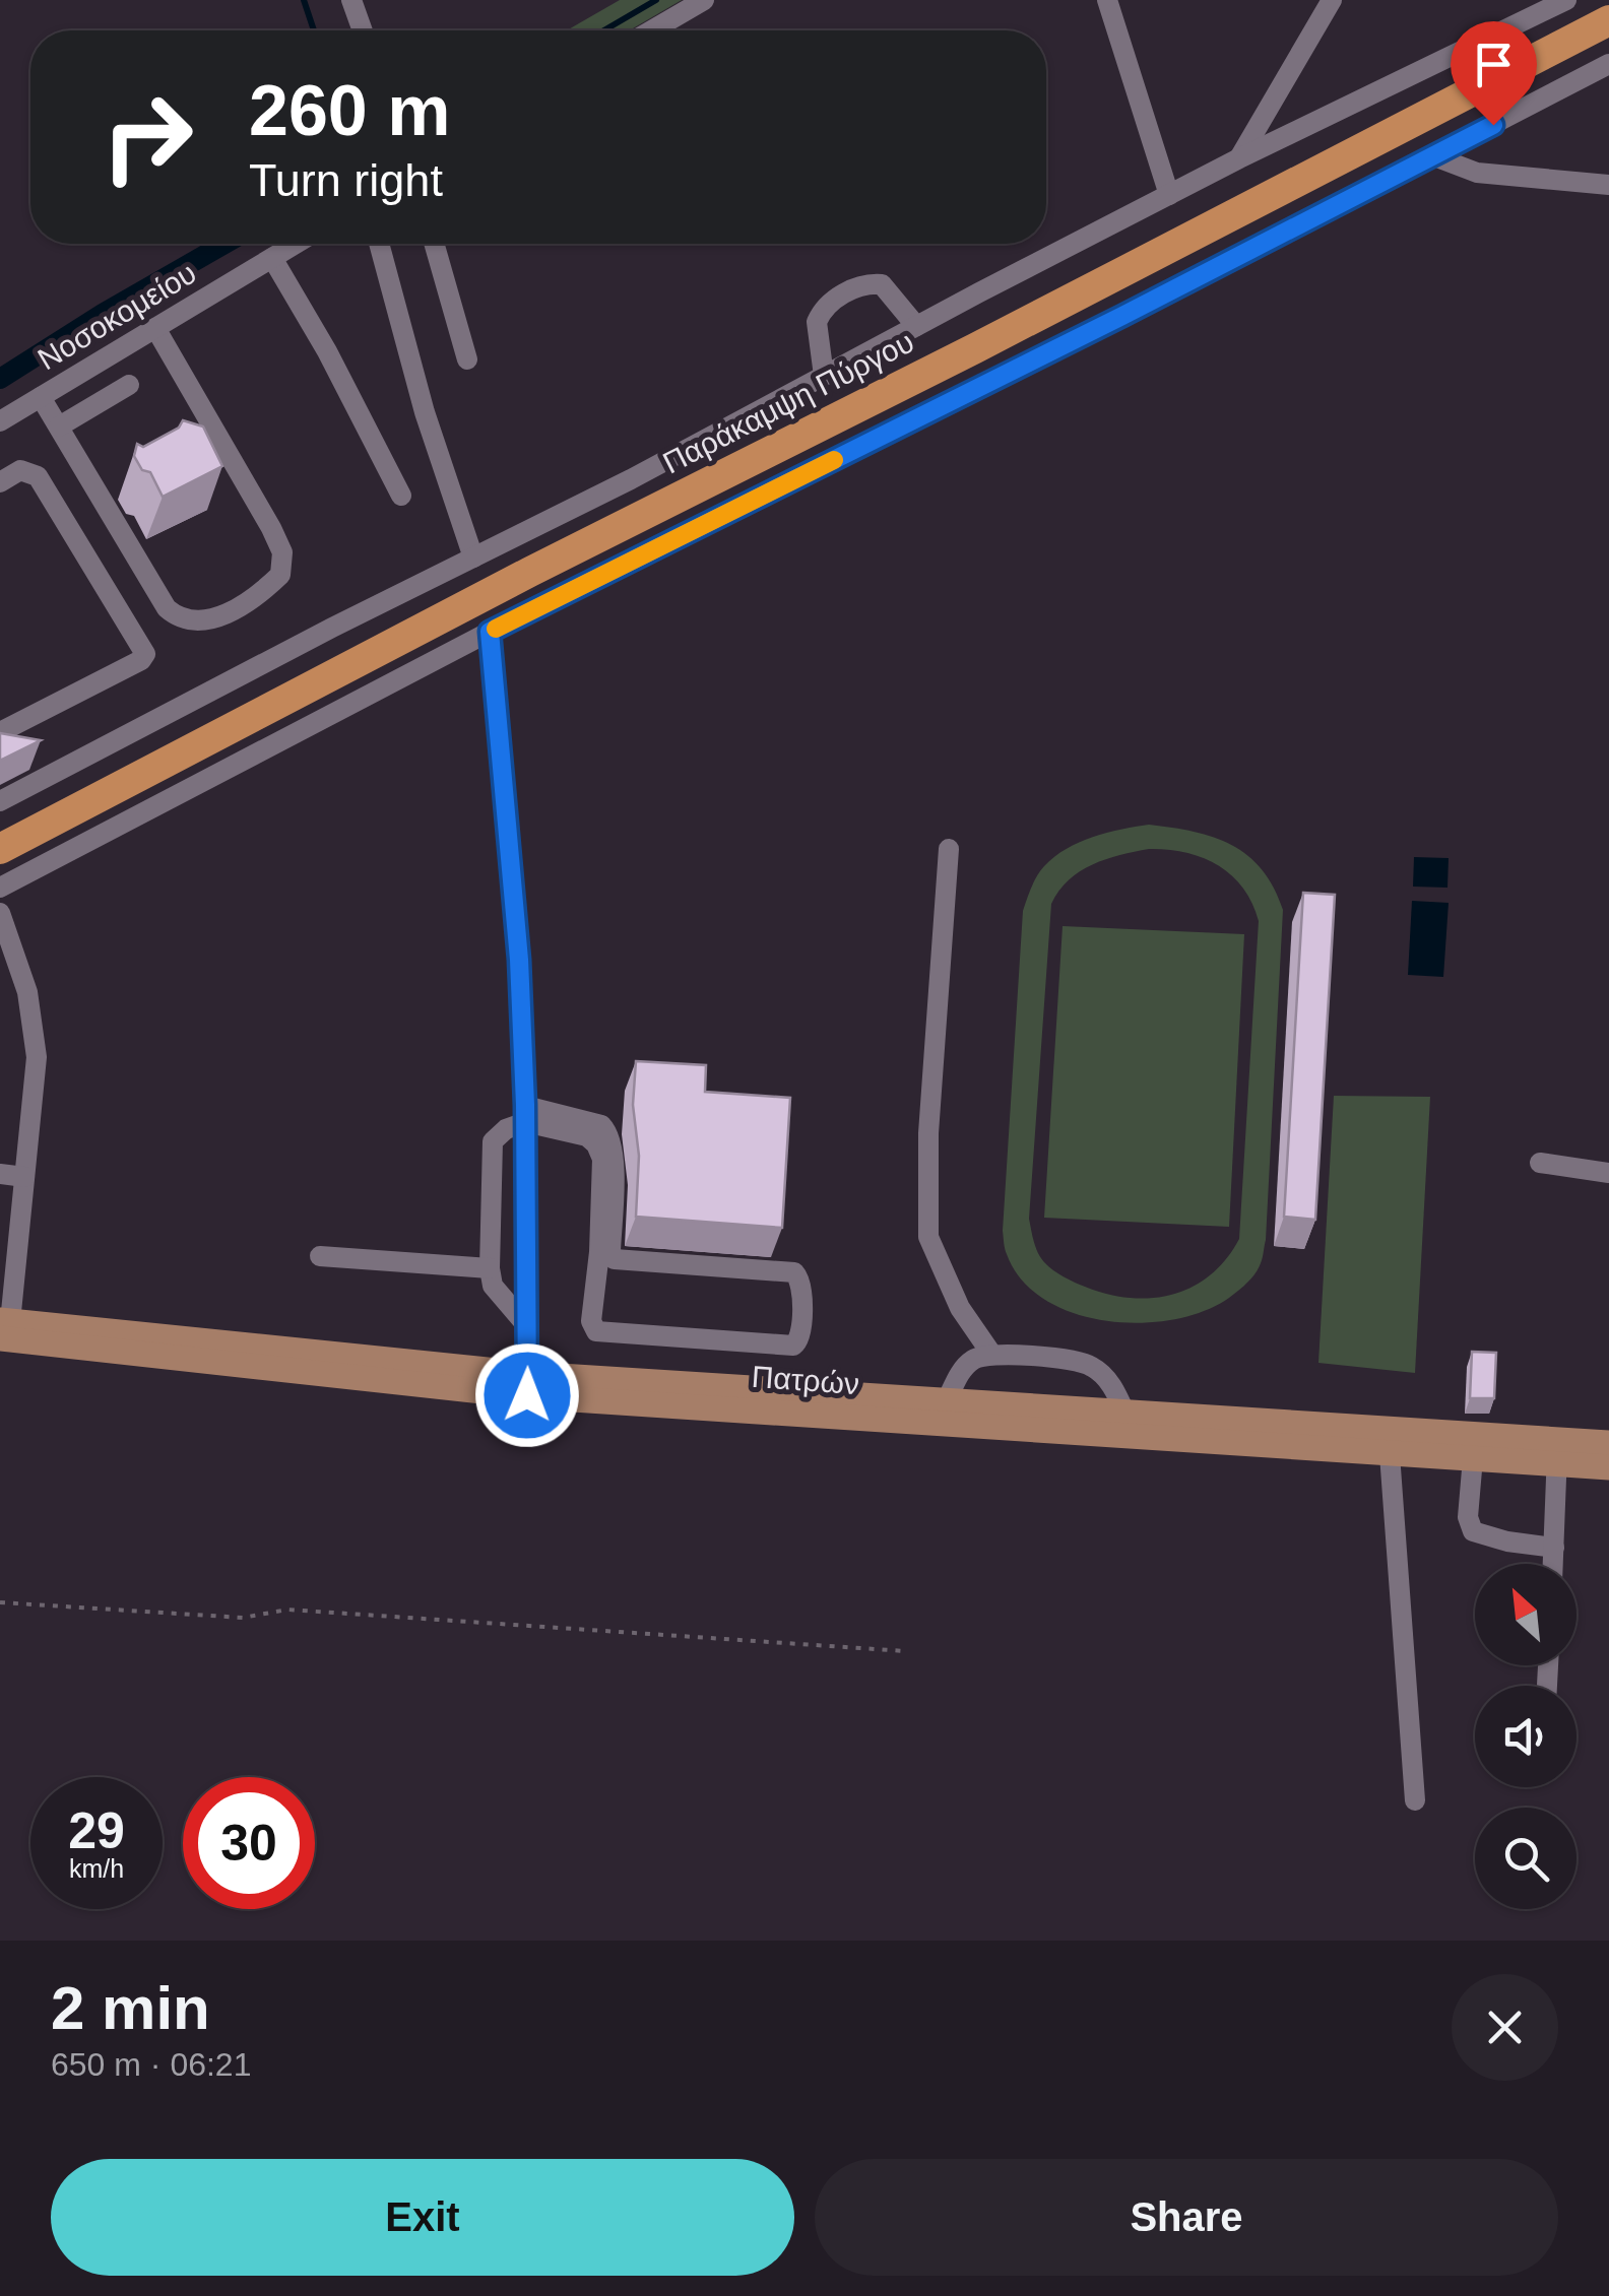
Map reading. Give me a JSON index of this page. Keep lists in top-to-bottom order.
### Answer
{
  "streets": {
    "highway": ["Παράκαμψη Πύργου"],
    "main road": ["Πατρών"],
    "street": ["Νοσοκομείου"]
  },
  "north": "top left",
  "page": {
    "turn": ["260 m", "Turn right"],
    "speed": "29 km/h",
    "limit": "30",
    "heading": ["2 min", "650 m · 06:21"],
    "buttons": ["Exit", "Share"]
  }
}
